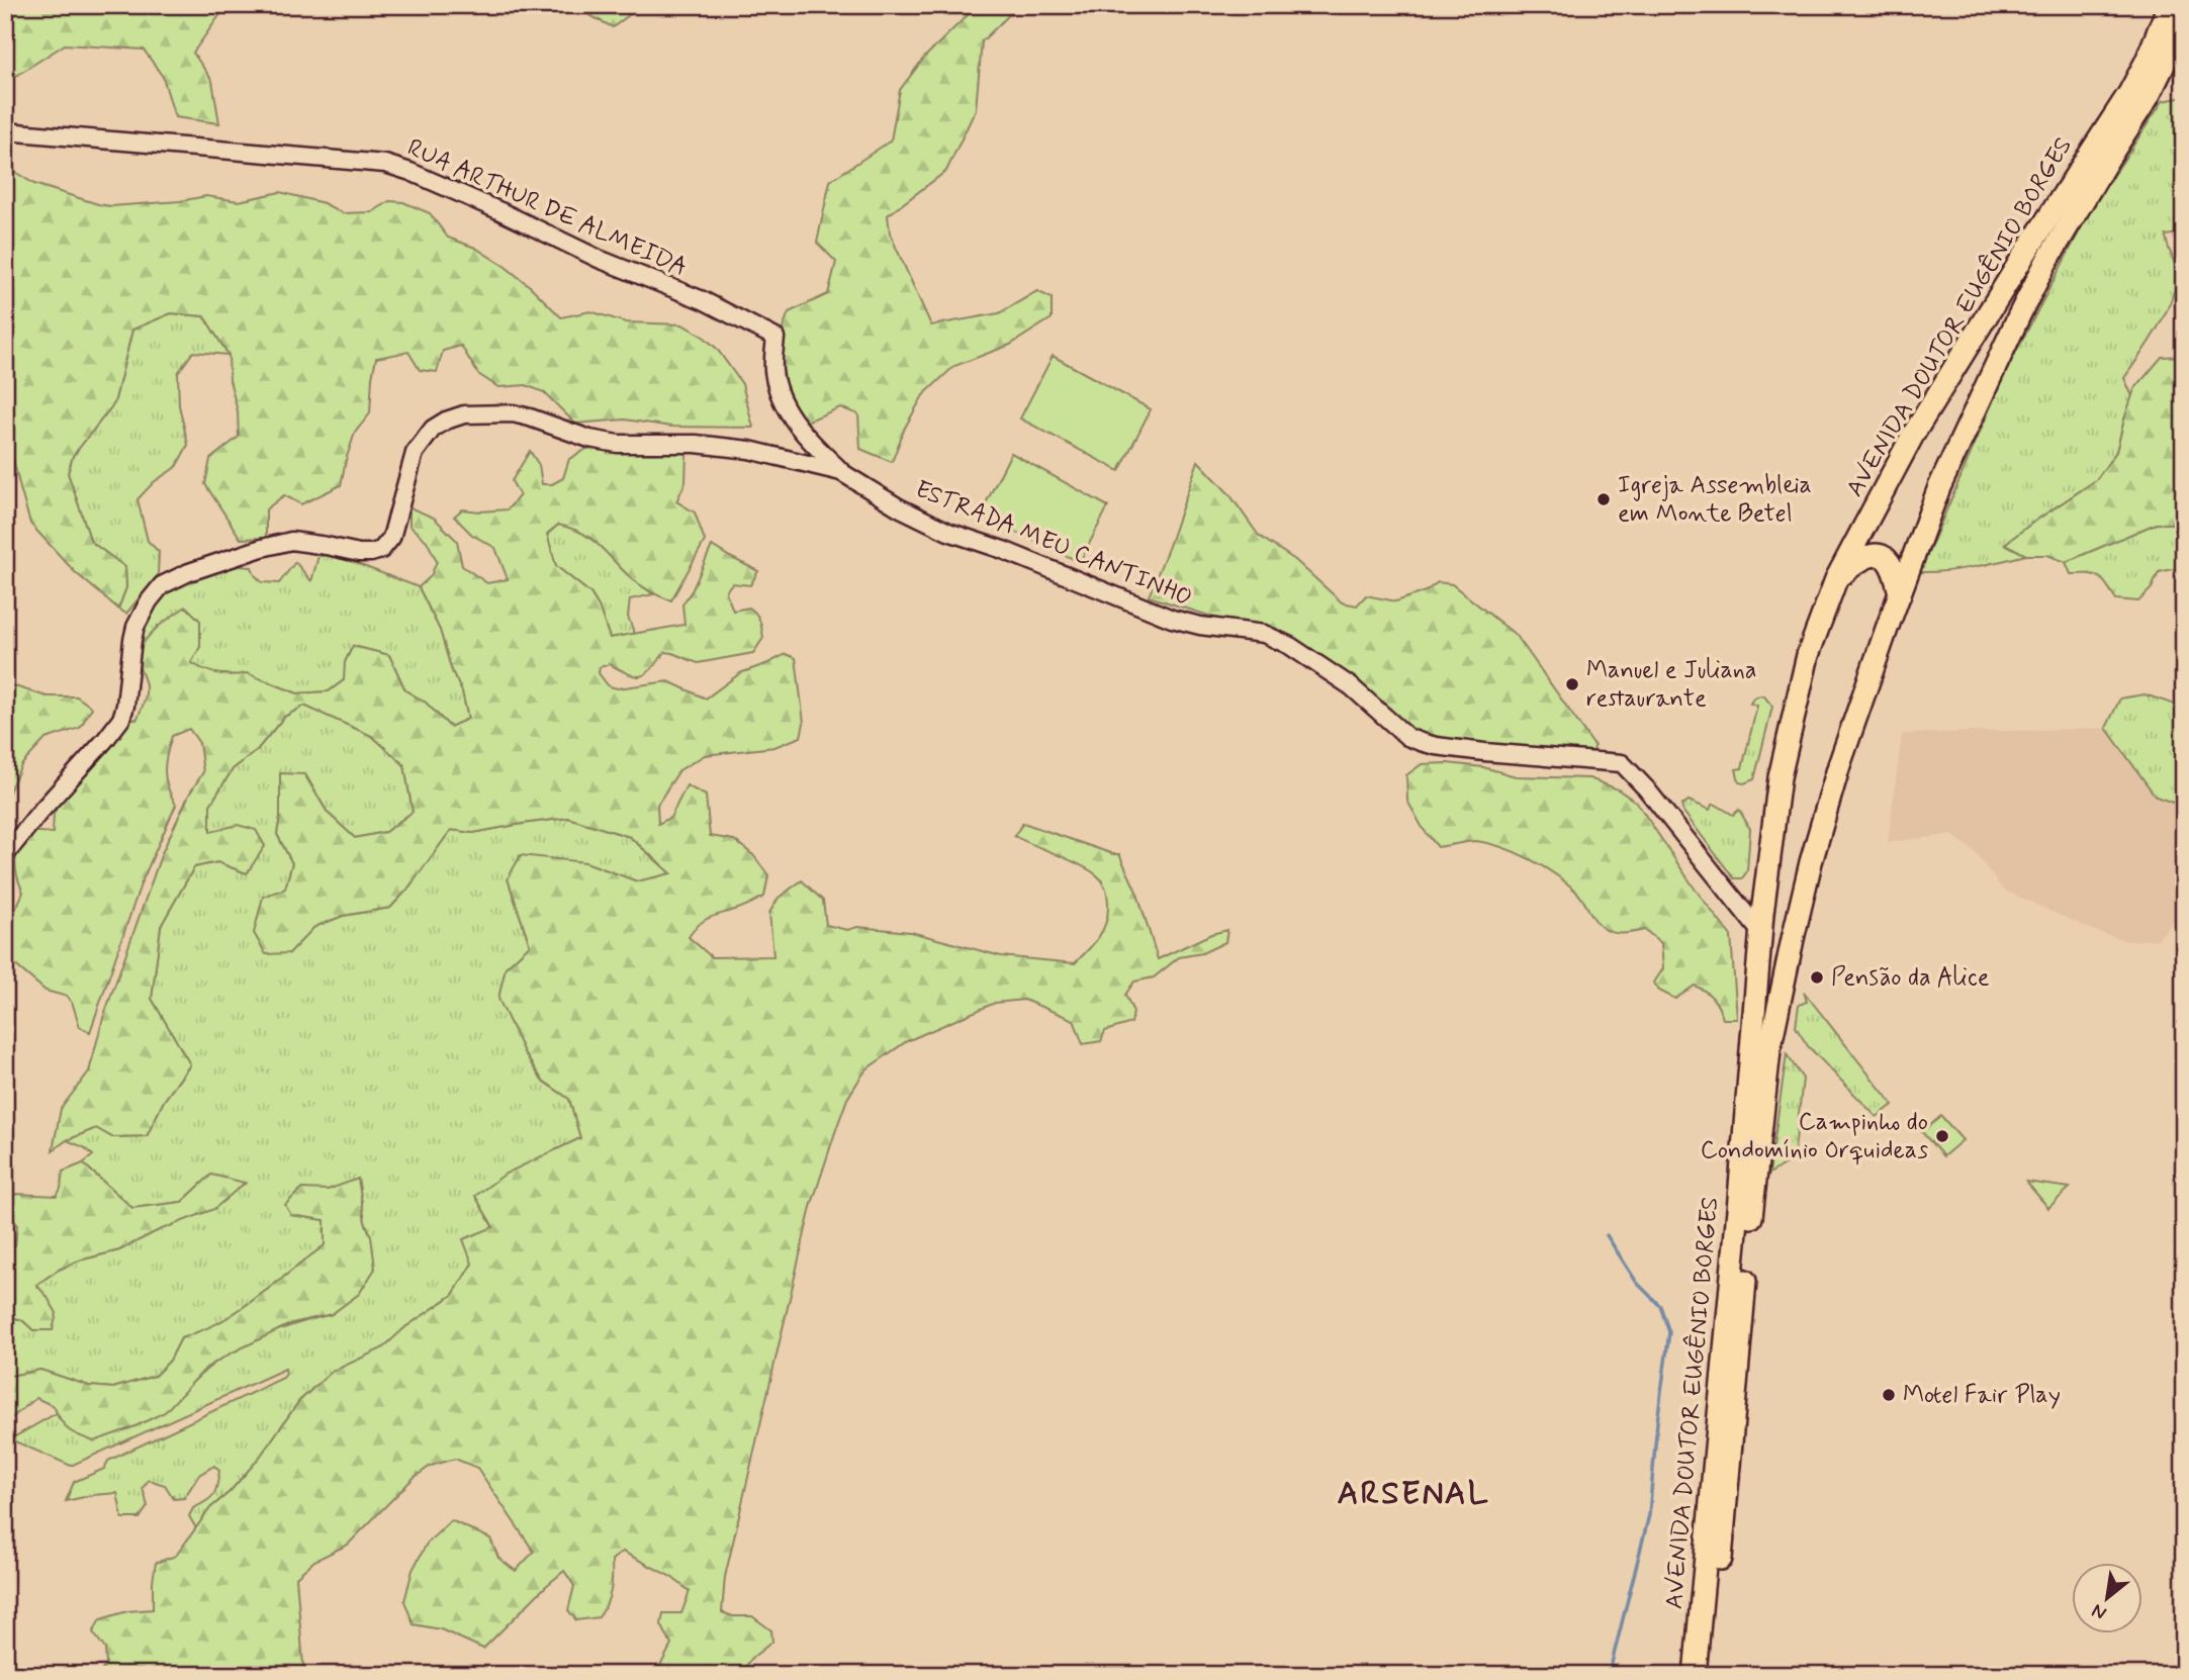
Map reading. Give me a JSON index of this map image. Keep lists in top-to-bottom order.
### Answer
{
  "streets": {
    "highway": ["AVENIDA DOUTOR EUGÊNIO BORGES"],
    "street": ["RUA ARTHUR DE ALMEIDA", "ESTRADA MEU CANTINHO"]
  },
  "crossings": [
    ["RUA ARTHUR DE ALMEIDA", "ESTRADA MEU CANTINHO"],
    ["AVENIDA DOUTOR EUGÊNIO BORGES", "ESTRADA MEU CANTINHO"]
  ],
  "districts": ["ARSENAL"],
  "places": [
    "Igreja Assembleia em Monte Betel",
    "Manuel e Juliana restaurante",
    "Pensão da Alice",
    "Campinho do Condomínio Orquideas",
    "Motel Fair Play"
  ],
  "north": "bottom left"
}
